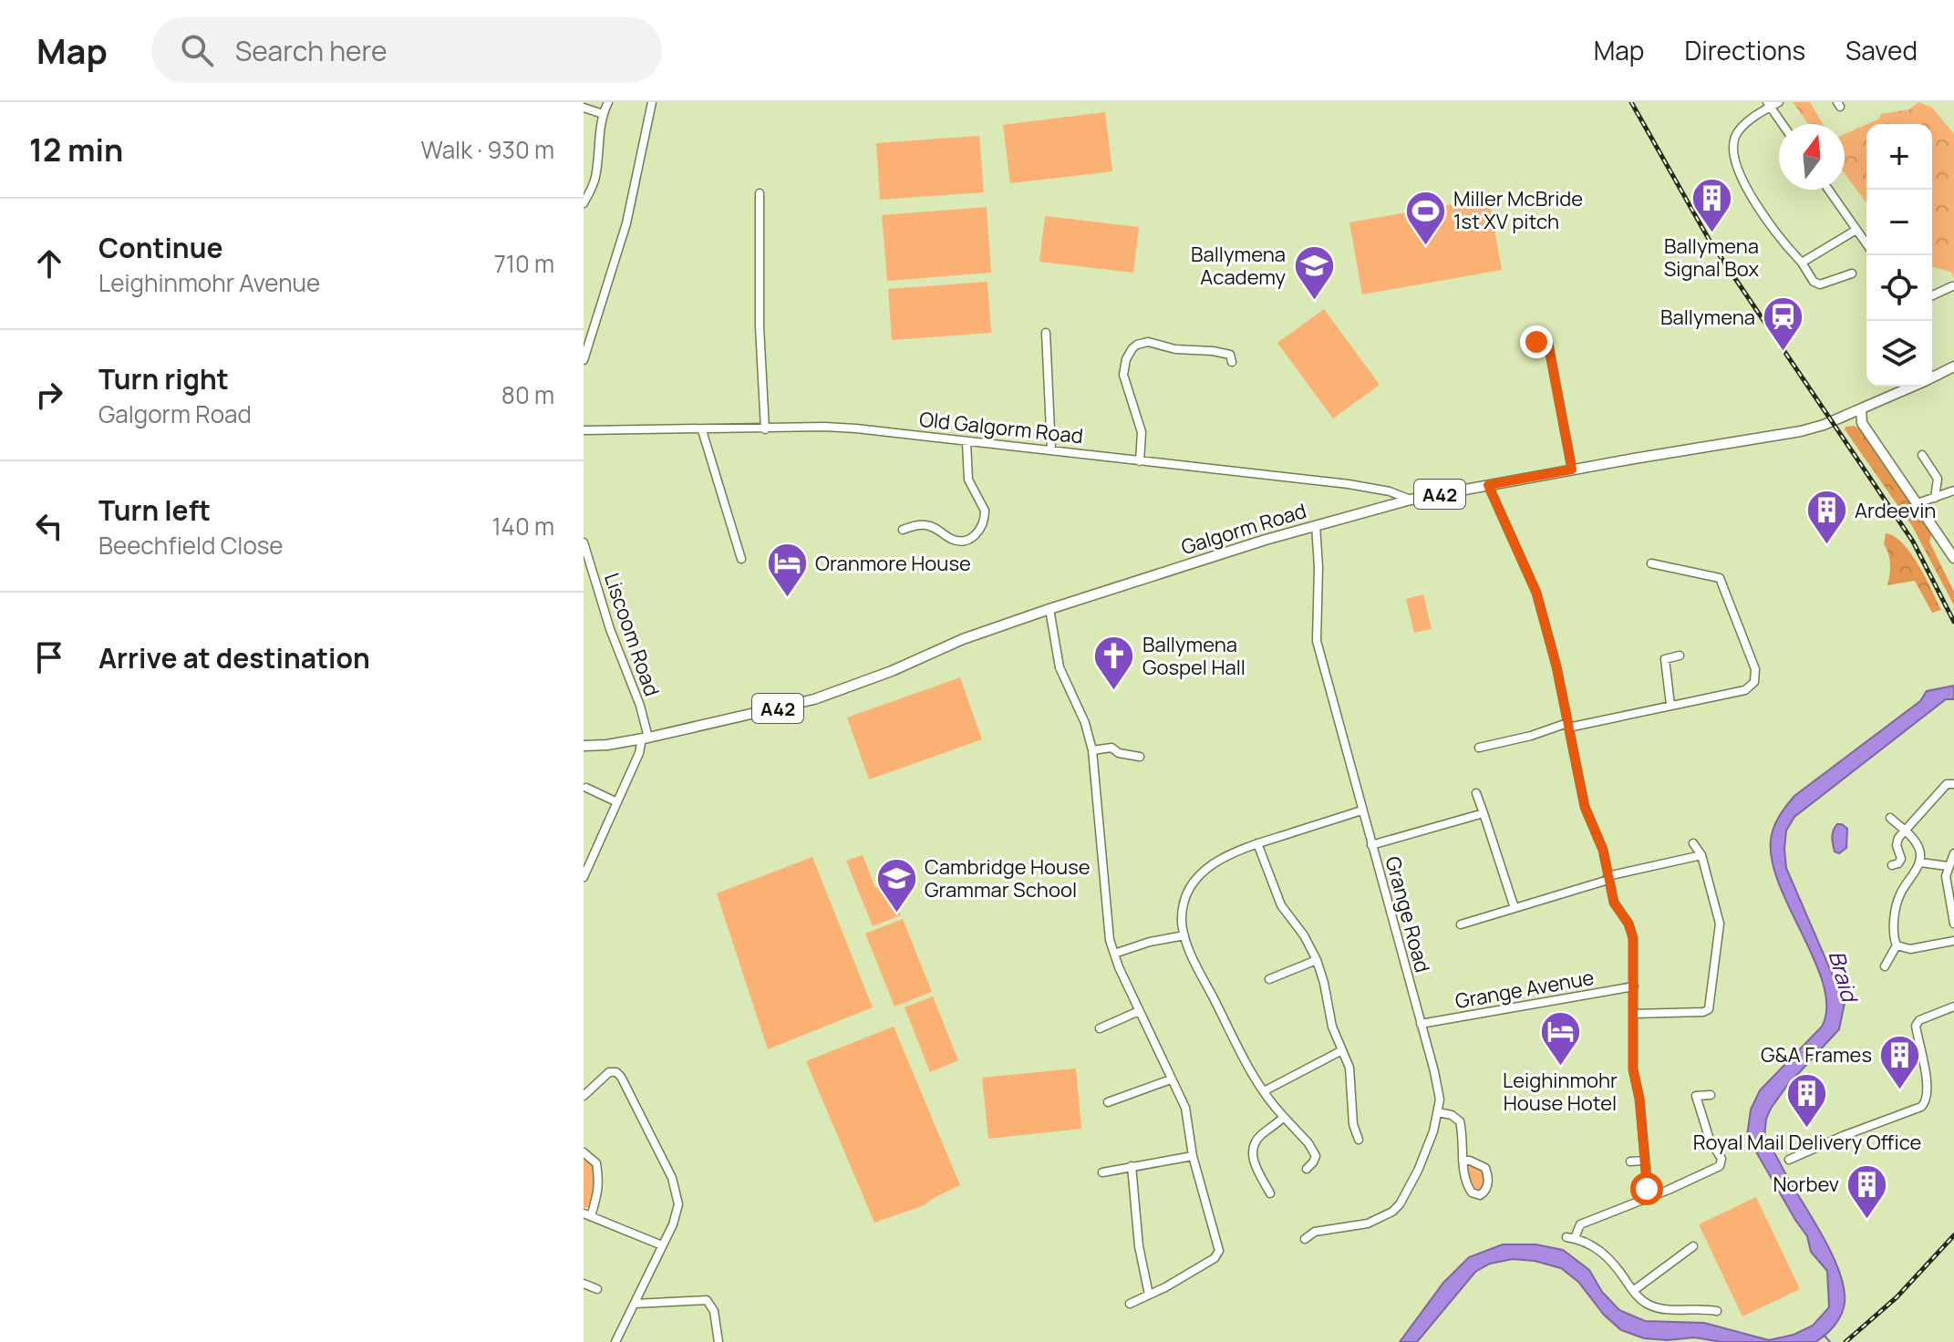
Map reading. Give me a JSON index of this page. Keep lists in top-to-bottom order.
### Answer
{
  "streets": {
    "main road": ["A42", "Galgorm Road"],
    "street": [
      "Old Galgorm Road",
      "Liscoom Road",
      "Grange Road",
      "Grange Avenue"
    ]
  },
  "crossings": [
    ["Old Galgorm Road", "Galgorm Road"],
    ["Galgorm Road", "Liscoom Road"],
    ["Galgorm Road", "Grange Road"],
    ["Grange Road", "Grange Avenue"]
  ],
  "water": ["Braid"],
  "places": {
    "building": [
      "Ballymena Signal Box",
      "Ardeevin",
      "G&A Frames",
      "Royal Mail Delivery Office",
      "Norbev"
    ],
    "sports": ["Miller McBride 1st XV pitch"],
    "school or university": ["Ballymena Academy", "Cambridge House Grammar School"],
    "station": ["Ballymena"],
    "hotel": ["Oranmore House", "Leighinmohr House Hotel"],
    "church": ["Ballymena Gospel Hall"]
  },
  "north": "top",
  "page": {
    "header": "Map",
    "search": "Search here",
    "nav": ["Map", "Directions", "Saved"],
    "heading": ["12 min", "Walk · 930 m"],
    "map_buttons": ["+", "−"],
    "list": [
      ["Continue", "Leighinmohr Avenue", "710 m"],
      ["Turn right", "Galgorm Road", "80 m"],
      ["Turn left", "Beechfield Close", "140 m"],
      "Arrive at destination"
    ]
  }
}
